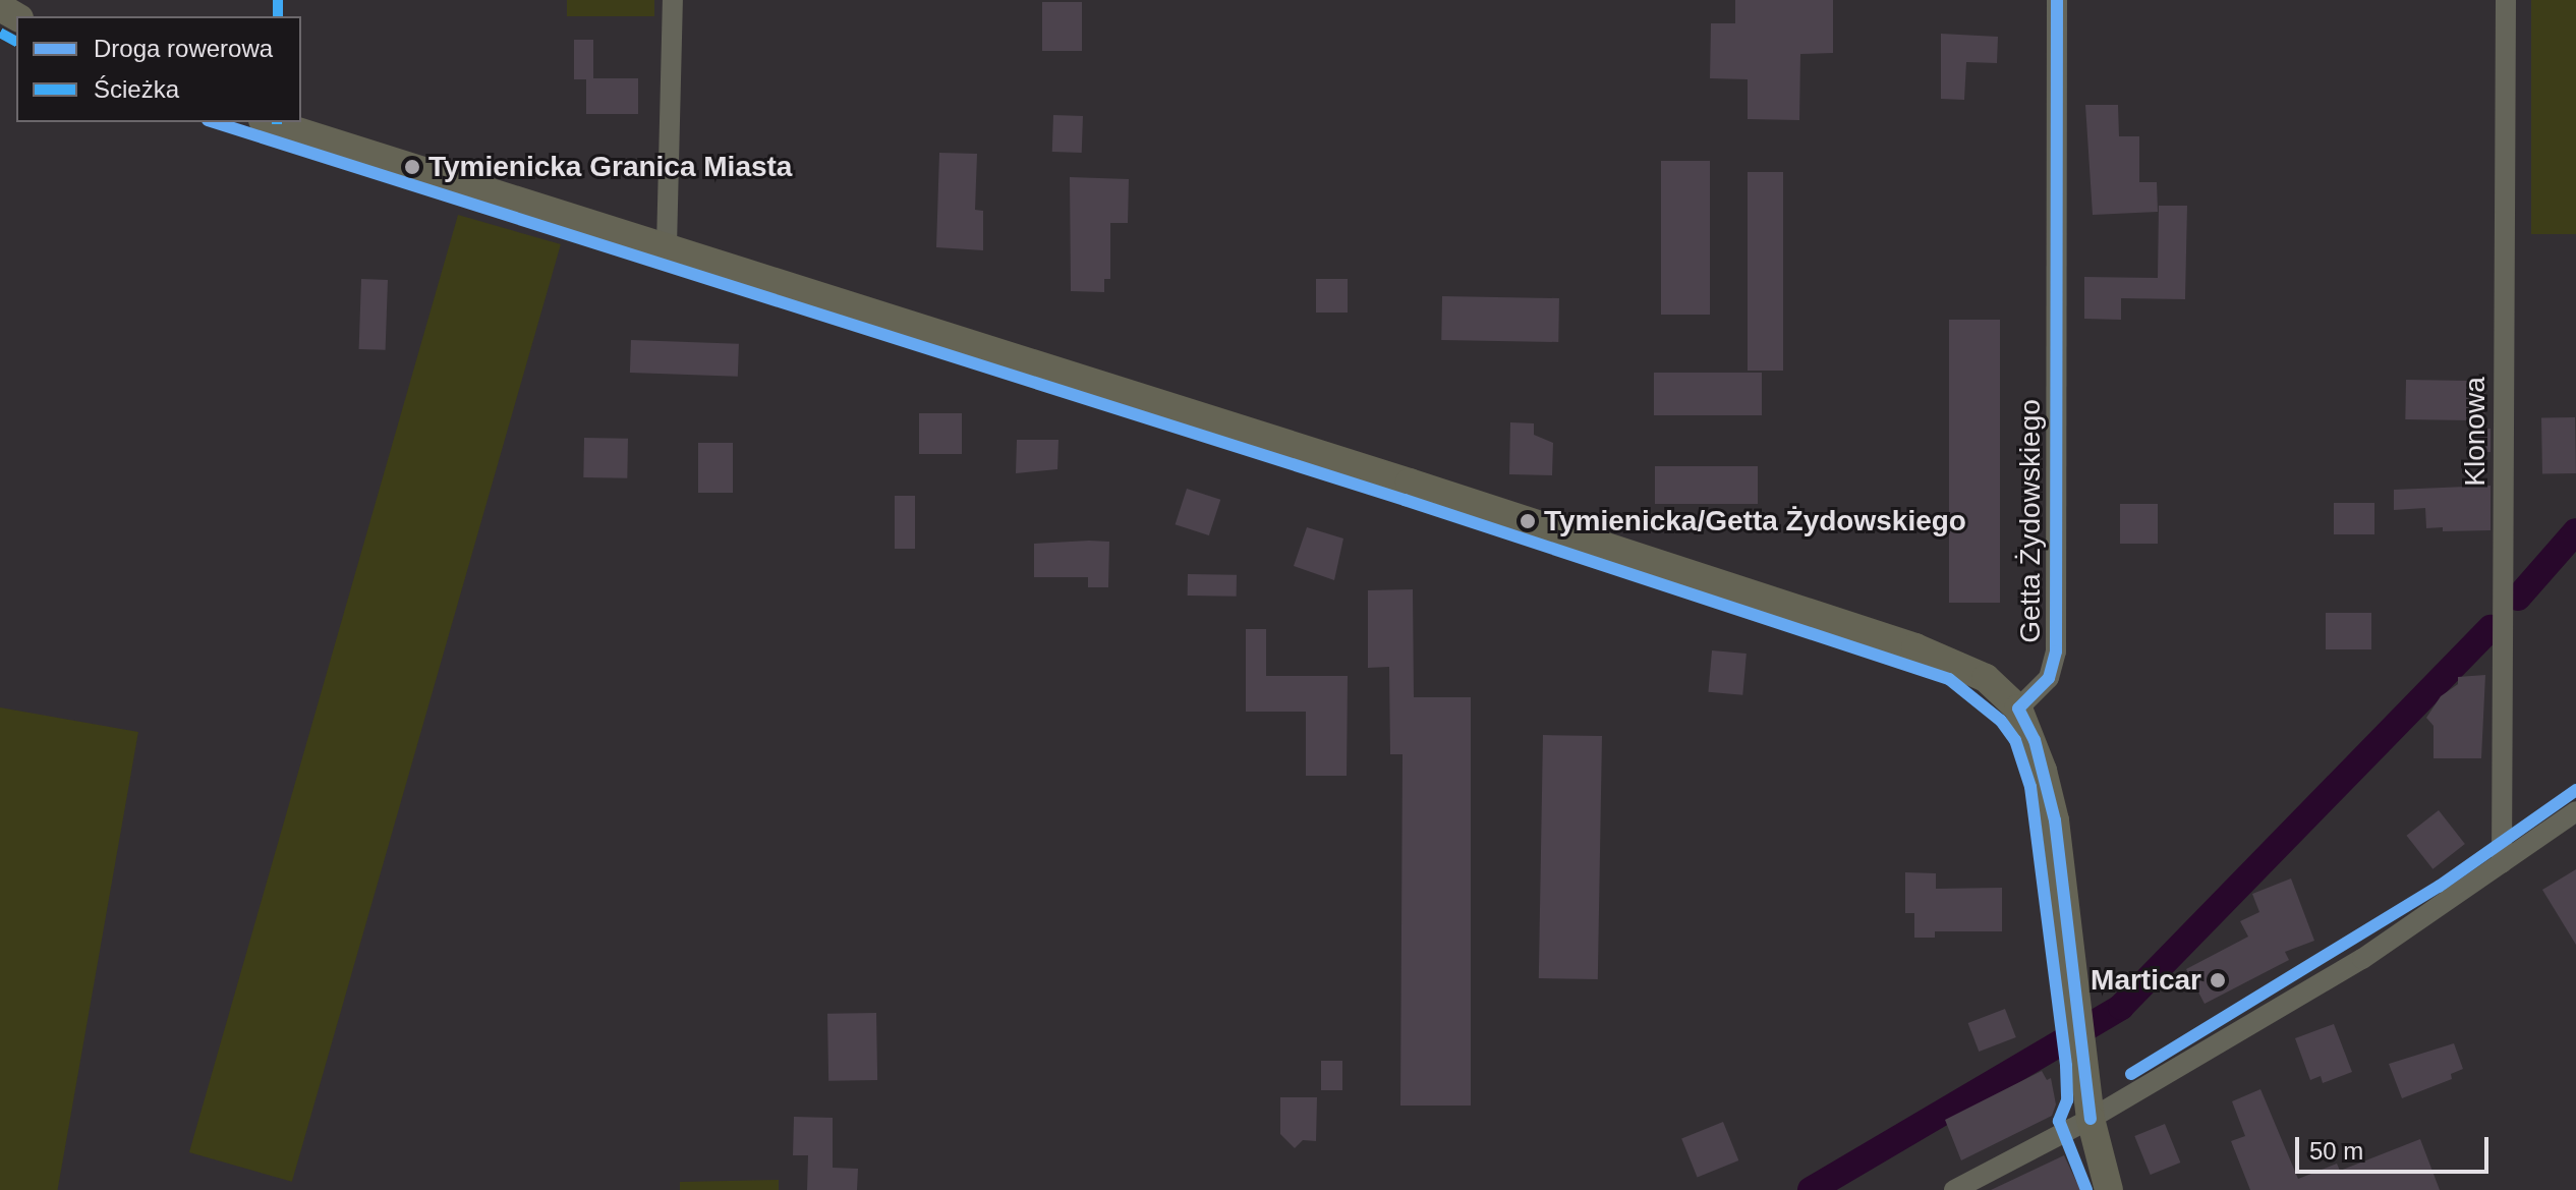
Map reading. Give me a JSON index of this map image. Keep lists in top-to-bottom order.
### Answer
{
  "streets": {
    "street": ["Klonowa", "Getta Żydowskiego"]
  },
  "places": ["Tymienicka Granica Miasta", "Tymienicka/Getta Żydowskiego", "Marticar"],
  "legend": ["Droga rowerowa", "Ścieżka"],
  "scale_bar": "50 m"
}
